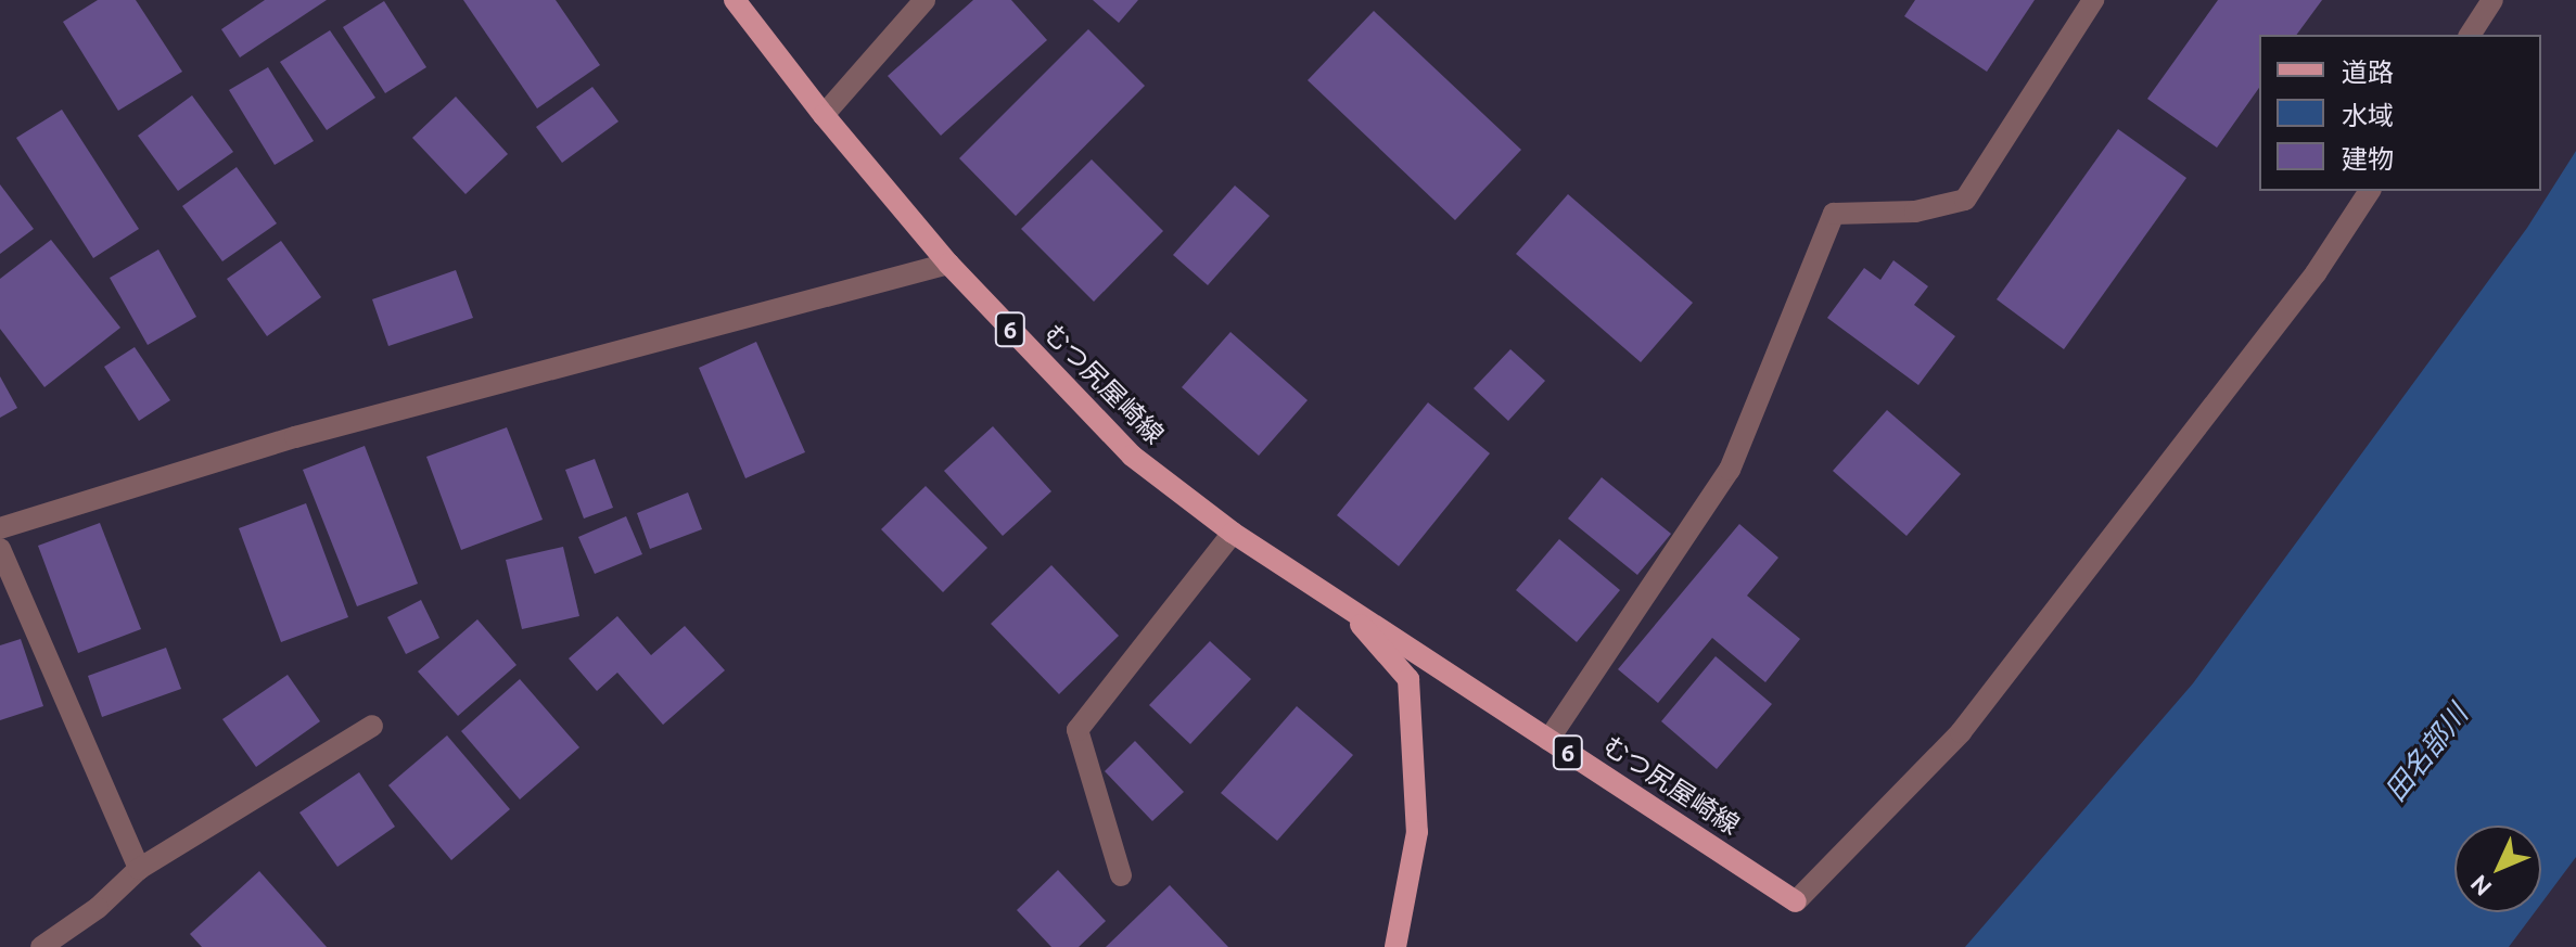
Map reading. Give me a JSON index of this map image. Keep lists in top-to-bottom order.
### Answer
{
  "streets": {
    "main road": ["6", "むつ尻屋崎線"]
  },
  "water": ["田名部川"],
  "legend": ["道路", "水域", "建物"],
  "north": "bottom left"
}
